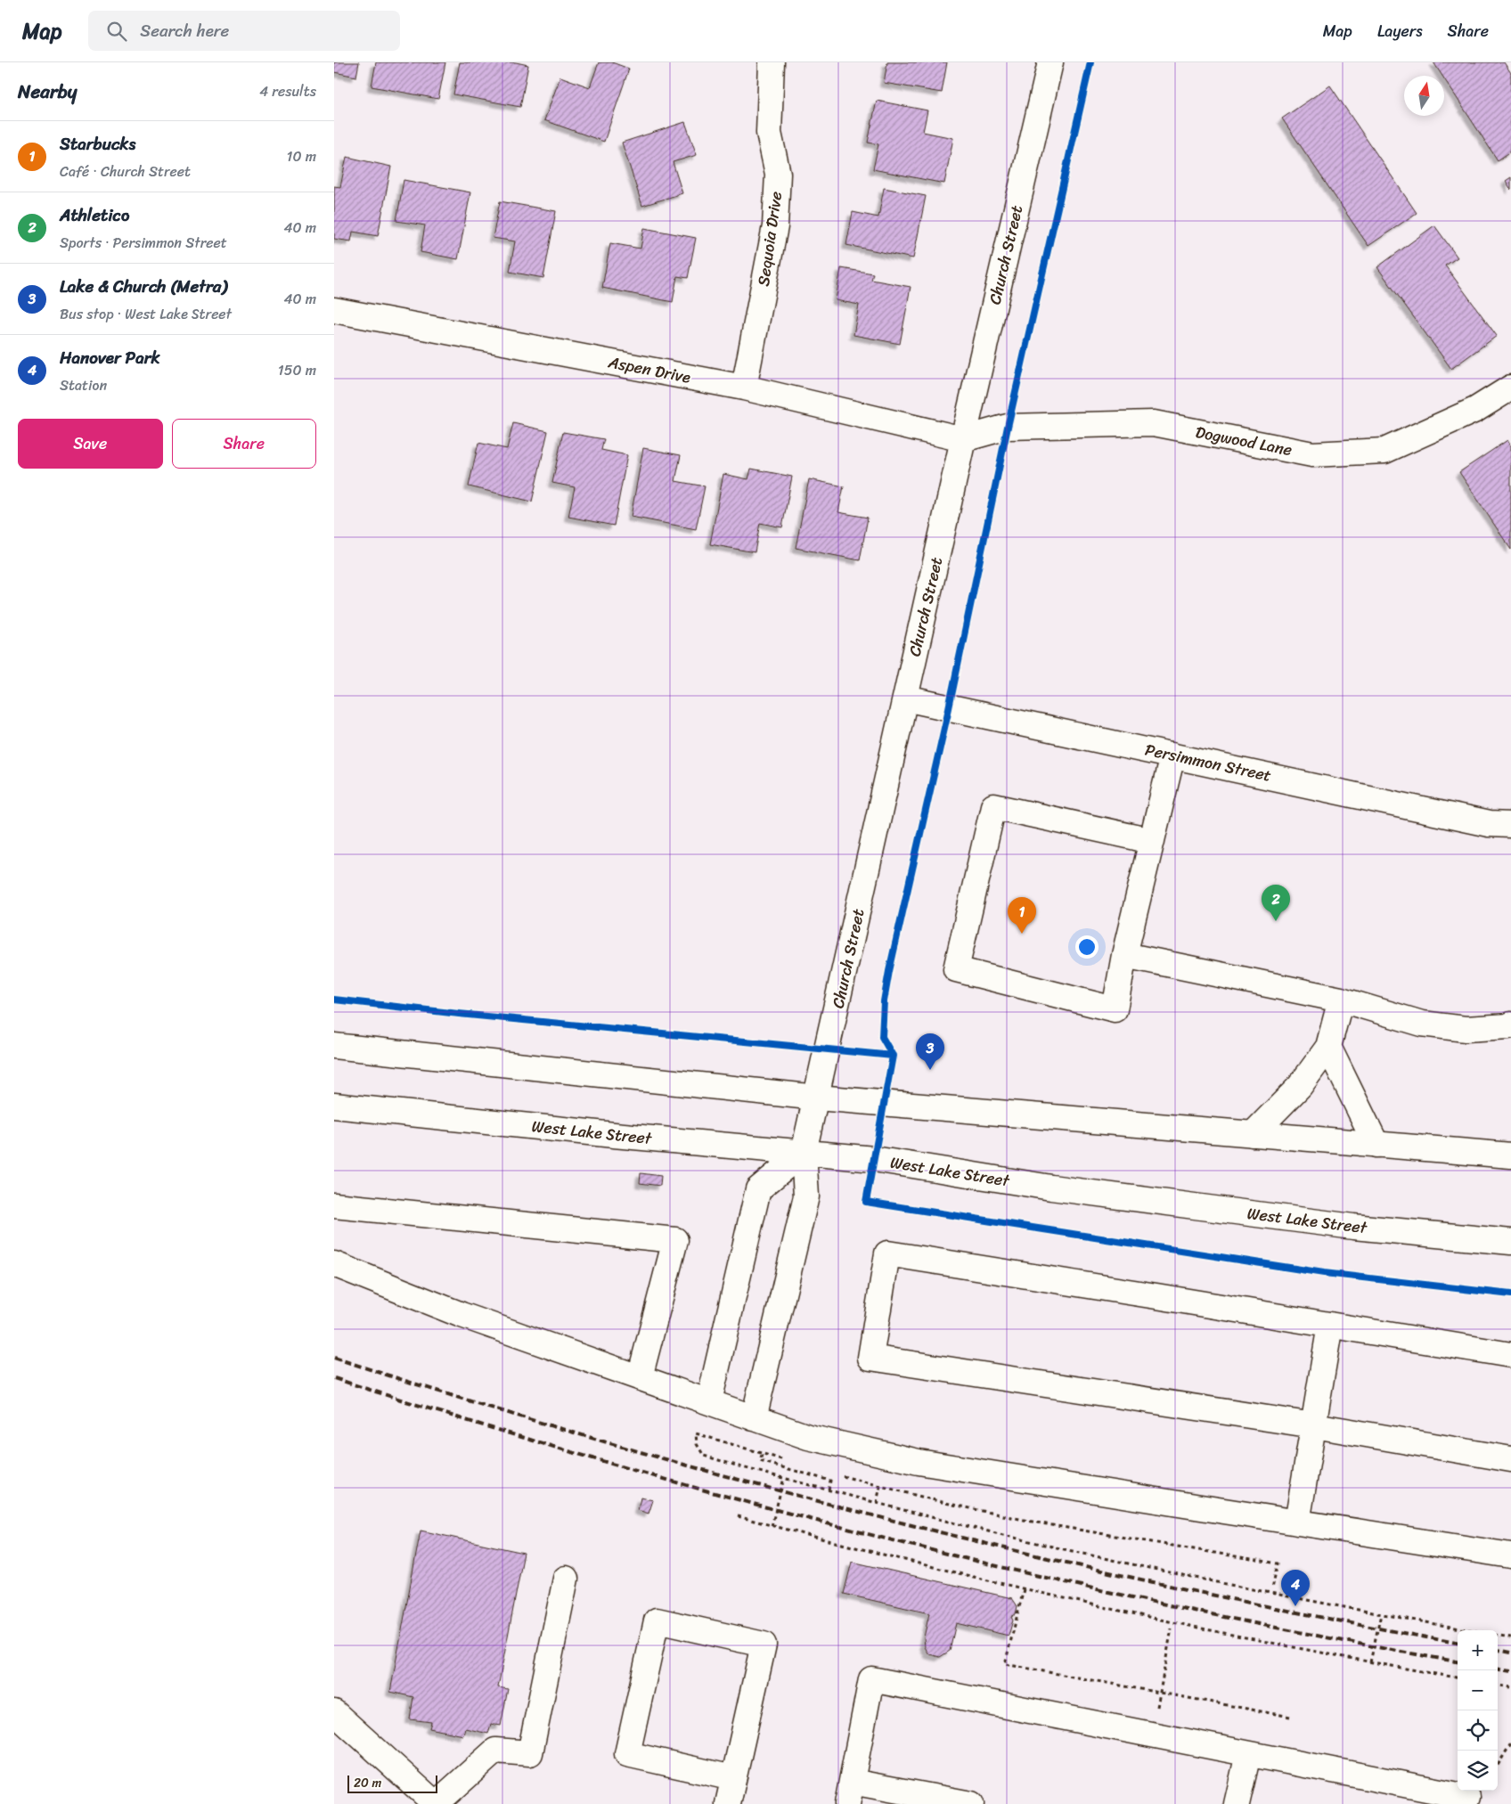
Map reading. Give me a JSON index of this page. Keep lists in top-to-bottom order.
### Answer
{
  "streets": {
    "main road": [
      "Sequoia Drive",
      "Church Street",
      "Aspen Drive",
      "Dogwood Lane",
      "Persimmon Street",
      "West Lake Street"
    ]
  },
  "crossings": [
    ["Sequoia Drive", "Aspen Drive"],
    ["Church Street", "Aspen Drive"],
    ["Church Street", "Dogwood Lane"],
    ["Church Street", "Persimmon Street"],
    ["Church Street", "West Lake Street"],
    ["Aspen Drive", "Dogwood Lane"]
  ],
  "scale_bar": "20 m",
  "north": "top",
  "page": {
    "header": "Map",
    "search": "Search here",
    "nav": ["Map", "Layers", "Share"],
    "heading": ["Nearby", "4 results"],
    "list": [
      {
        "mark": "1",
        "name": "Starbucks",
        "note": "Café · Church Street",
        "value": "10 m"
      },
      {
        "mark": "2",
        "name": "Athletico",
        "note": "Sports · Persimmon Street",
        "value": "40 m"
      },
      {
        "mark": "3",
        "name": "Lake & Church (Metra)",
        "note": "Bus stop · West Lake Street",
        "value": "40 m"
      },
      {
        "mark": "4",
        "name": "Hanover Park",
        "note": "Station",
        "value": "150 m"
      }
    ],
    "buttons": ["Save", "Share"],
    "pins": [
      "2",
      "1",
      "3",
      "4"
    ],
    "map_buttons": ["+", "−"],
    "scale": "20 m"
  }
}
